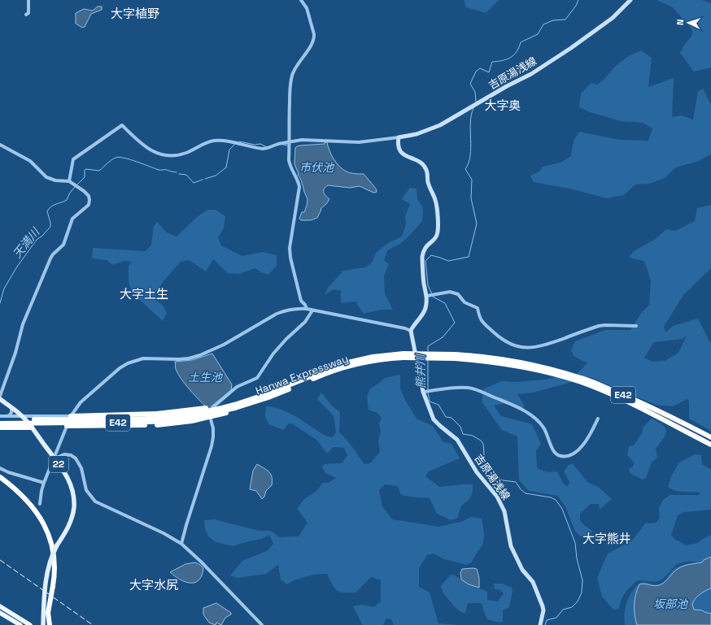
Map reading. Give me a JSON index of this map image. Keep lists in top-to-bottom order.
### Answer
{
  "streets": {
    "highway": ["Hanwa Expressway", "E42"],
    "main road": ["吉原湯浅線", "22"]
  },
  "districts": [
    "大字植野",
    "大字奥",
    "大字土生",
    "大字熊井",
    "大字水尻"
  ],
  "water": [
    "市伏池",
    "天満川",
    "熊井川",
    "土生池",
    "坂部池"
  ],
  "north": "left"
}
